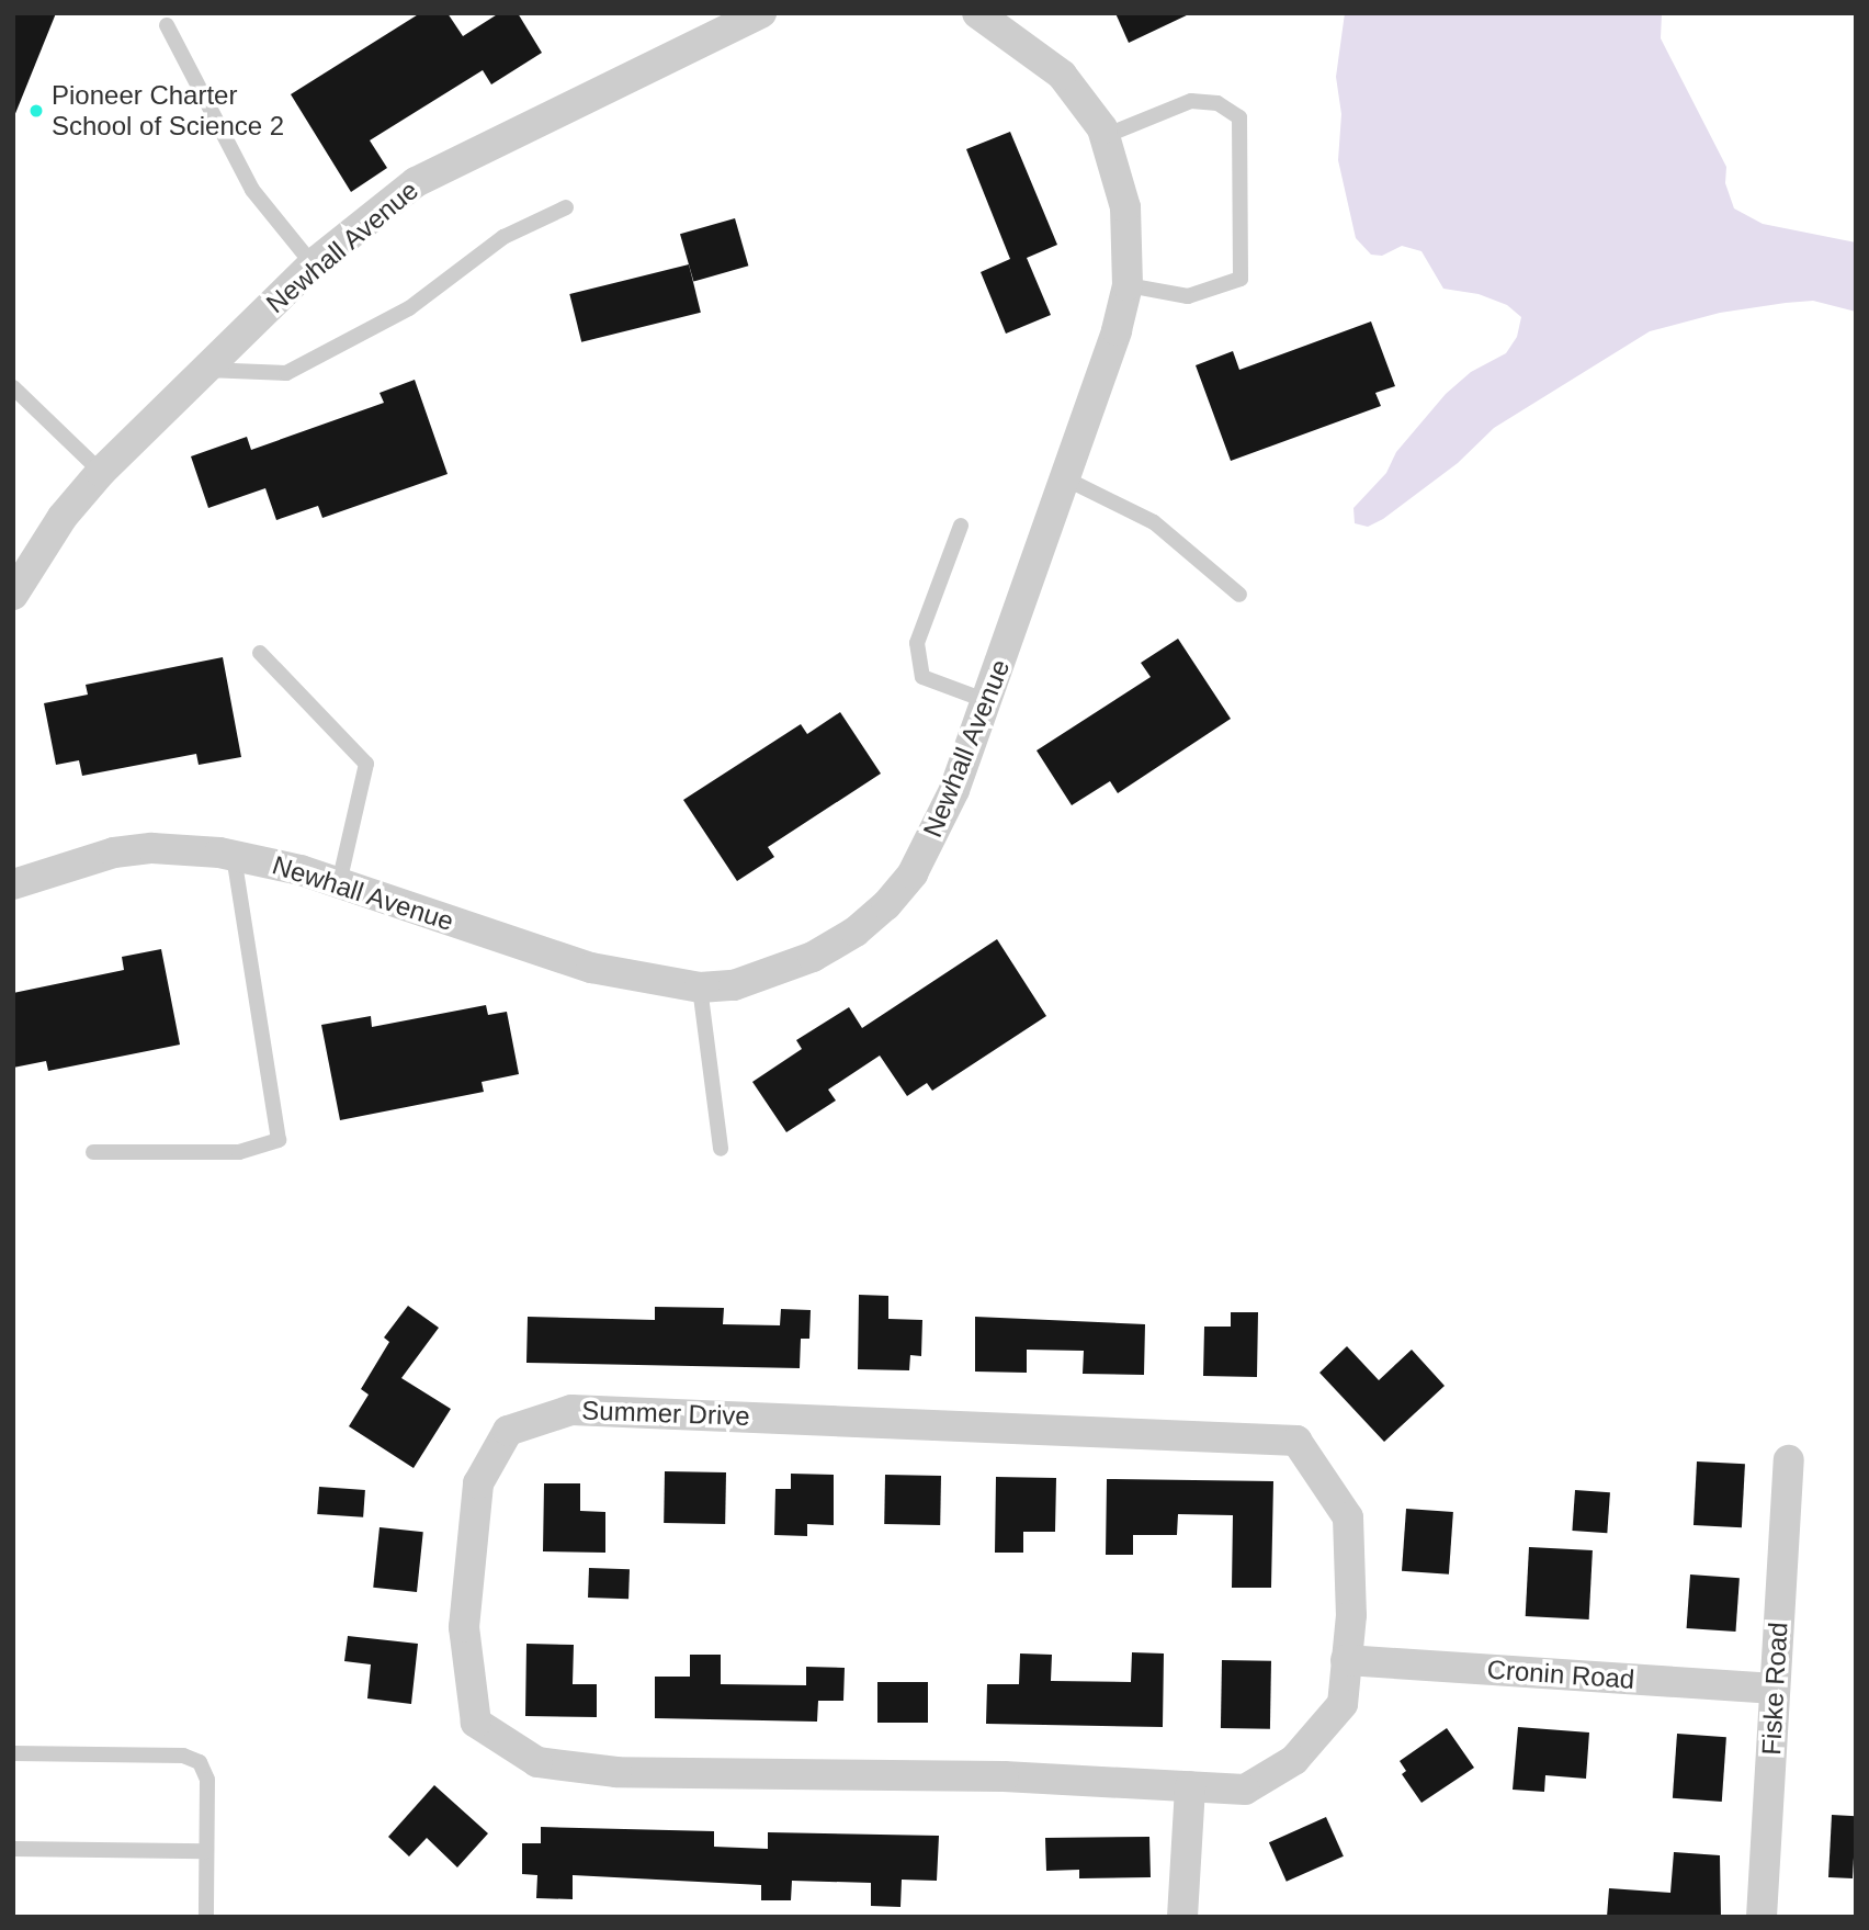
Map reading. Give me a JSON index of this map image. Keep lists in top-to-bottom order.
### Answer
{
  "streets": {
    "street": [
      "Newhall Avenue",
      "Summer Drive",
      "Cronin Road",
      "Fiske Road"
    ]
  },
  "crossings": [
    ["Summer Drive", "Cronin Road"],
    ["Cronin Road", "Fiske Road"]
  ],
  "places": ["Pioneer Charter School of Science 2"]
}
